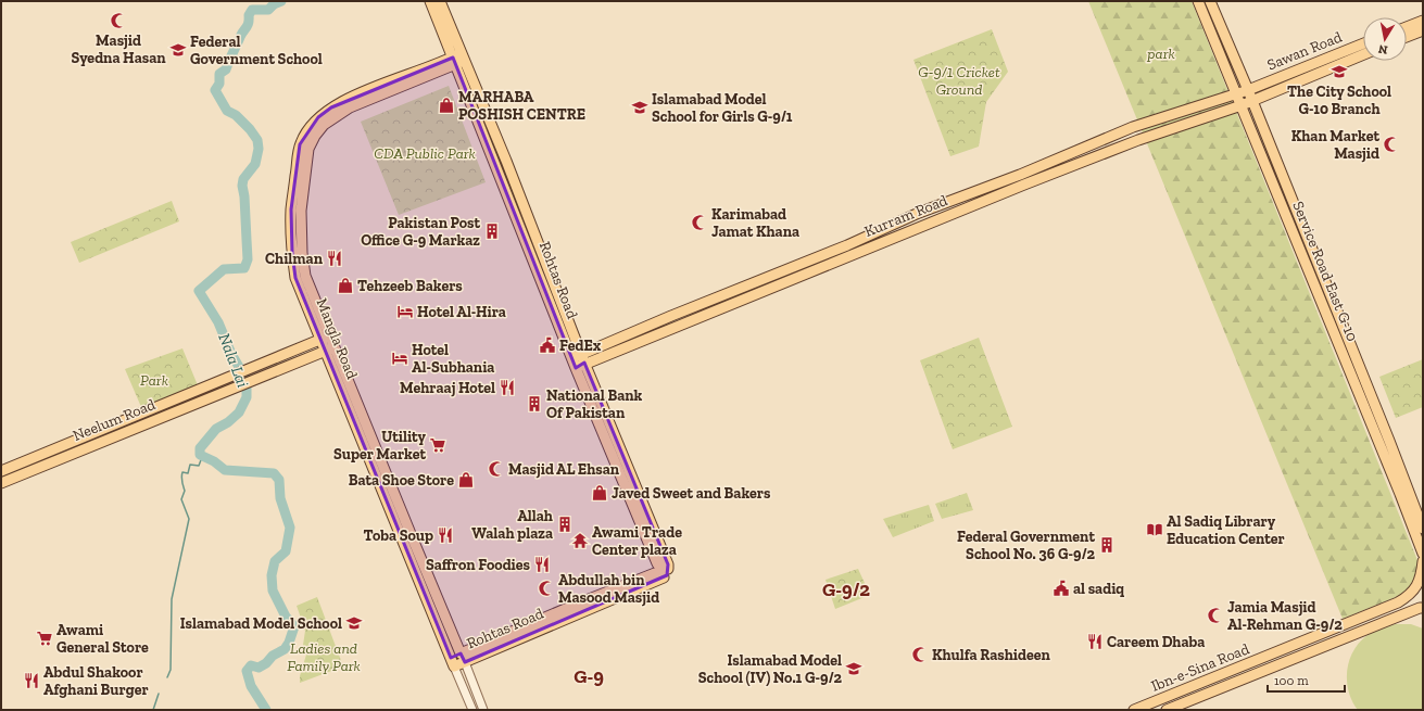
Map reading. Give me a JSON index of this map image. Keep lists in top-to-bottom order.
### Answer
{
  "streets": {
    "main road": [
      "Sawan Road",
      "Kurram Road",
      "Service Road East G-10",
      "Rohtas Road",
      "Mangla Road",
      "Neelum Road",
      "Ibn-e-Sina Road"
    ]
  },
  "crossings": [
    ["Sawan Road", "Kurram Road"],
    ["Sawan Road", "Service Road East G-10"],
    ["Kurram Road", "Service Road East G-10"],
    ["Kurram Road", "Rohtas Road"],
    ["Rohtas Road", "Mangla Road"],
    ["Mangla Road", "Neelum Road"]
  ],
  "districts": ["G-9/2", "G-9"],
  "water": ["Nala Lai"],
  "parks": [
    "park",
    "G-9/1 Cricket Ground",
    "CDA Public Park",
    "Park",
    "Ladies and Family Park"
  ],
  "places": {
    "mosque": [
      "Masjid Syedna Hasan",
      "Khan Market Masjid",
      "Karimabad Jamat Khana",
      "Masjid AL Ehsan",
      "Abdullah bin Masood Masjid",
      "Jamia Masjid Al-Rehman G-9/2",
      "Khulfa Rashideen"
    ],
    "school or university": [
      "Federal Government School",
      "The City School G-10 Branch",
      "Islamabad Model School for Girls G-9/1",
      "Islamabad Model School",
      "Islamabad Model School (IV) No.1 G-9/2"
    ],
    "shop": [
      "MARHABA POSHISH CENTRE",
      "Tehzeeb Bakers",
      "Bata Shoe Store",
      "Javed Sweet and Bakers"
    ],
    "building": [
      "Pakistan Post Office G-9 Markaz",
      "National Bank Of Pakistan",
      "Allah Walah plaza",
      "Federal Government School No. 36 G-9/2"
    ],
    "restaurant": [
      "Chilman",
      "Mehraaj Hotel",
      "Toba Soup",
      "Saffron Foodies",
      "Careem Dhaba",
      "Abdul Shakoor Afghani Burger"
    ],
    "hotel": ["Hotel Al-Hira", "Hotel Al-Subhania"],
    "public building": ["FedEx", "al sadiq"],
    "supermarket": ["Utility Super Market", "Awami General Store"],
    "library": ["Al Sadiq Library Education Center"],
    "temple": ["Awami Trade Center plaza"]
  },
  "scale_bar": "100 m",
  "north": "bottom"
}
